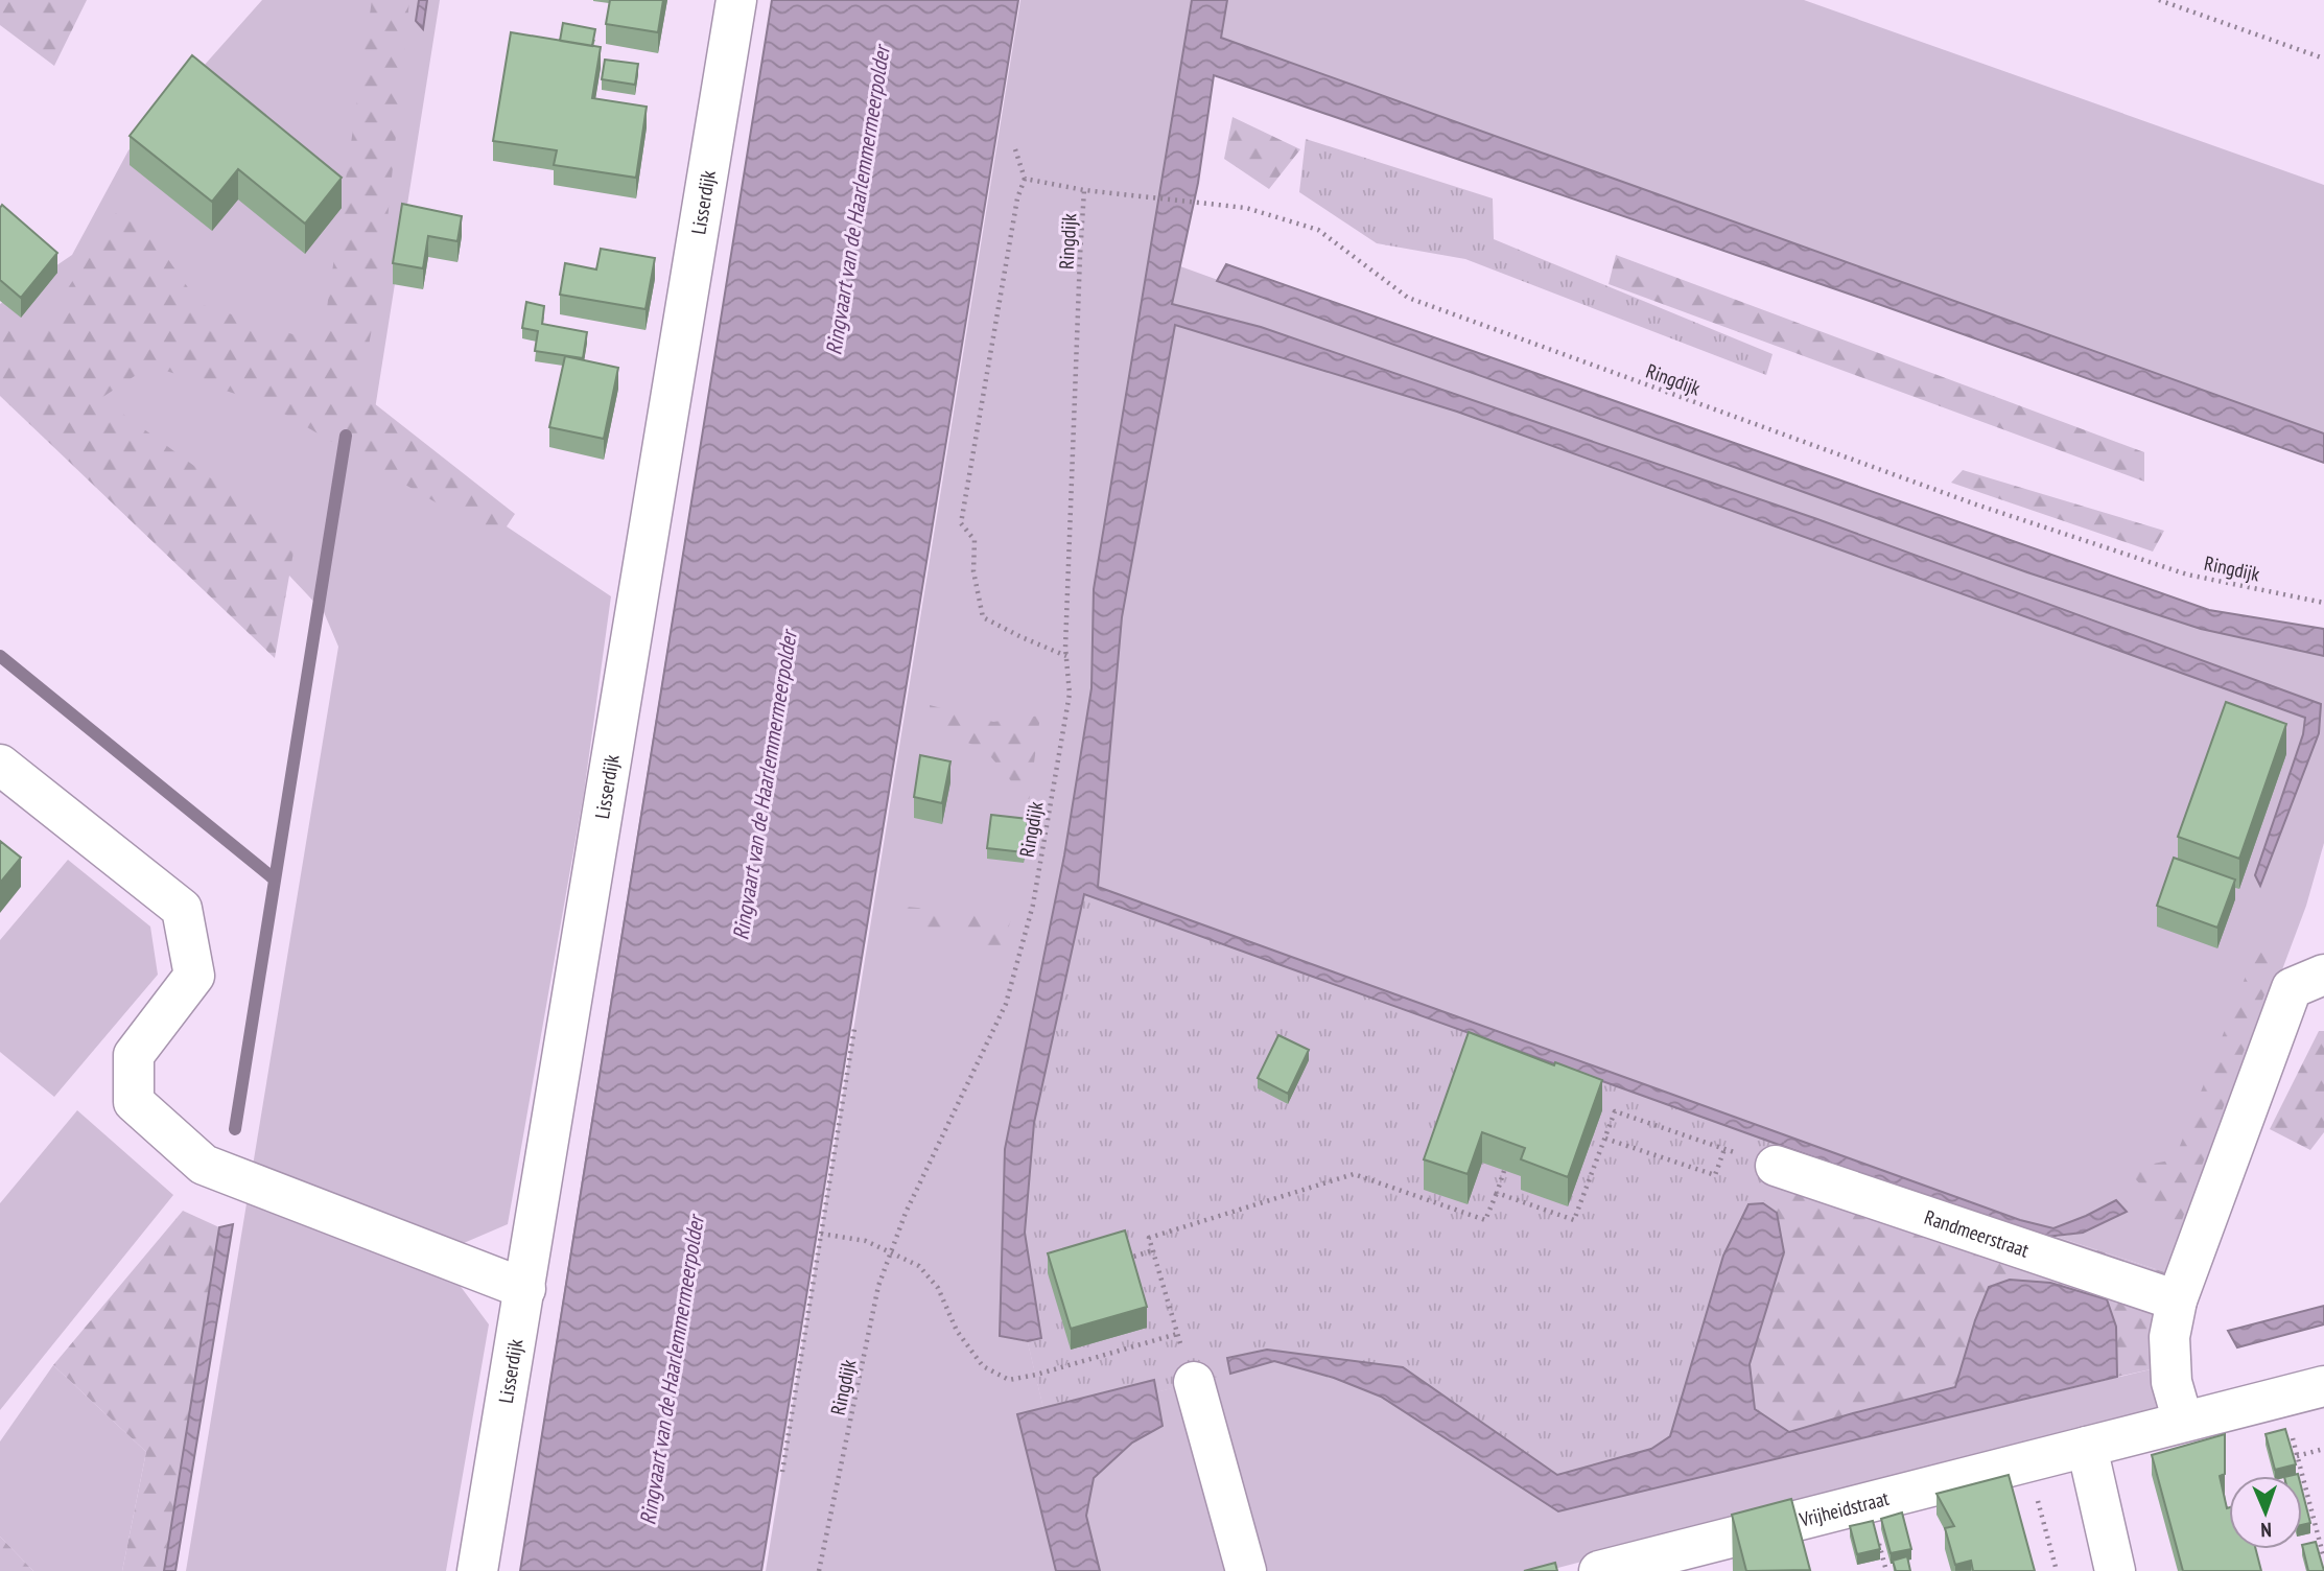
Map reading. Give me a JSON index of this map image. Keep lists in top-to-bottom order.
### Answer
{
  "streets": {
    "street": ["Lisserdijk", "Randmeerstraat", "Vrijheidstraat"],
    "path": ["Ringdijk"]
  },
  "water": ["Ringvaart van de Haarlemmermeerpolder"],
  "north": "bottom"
}
